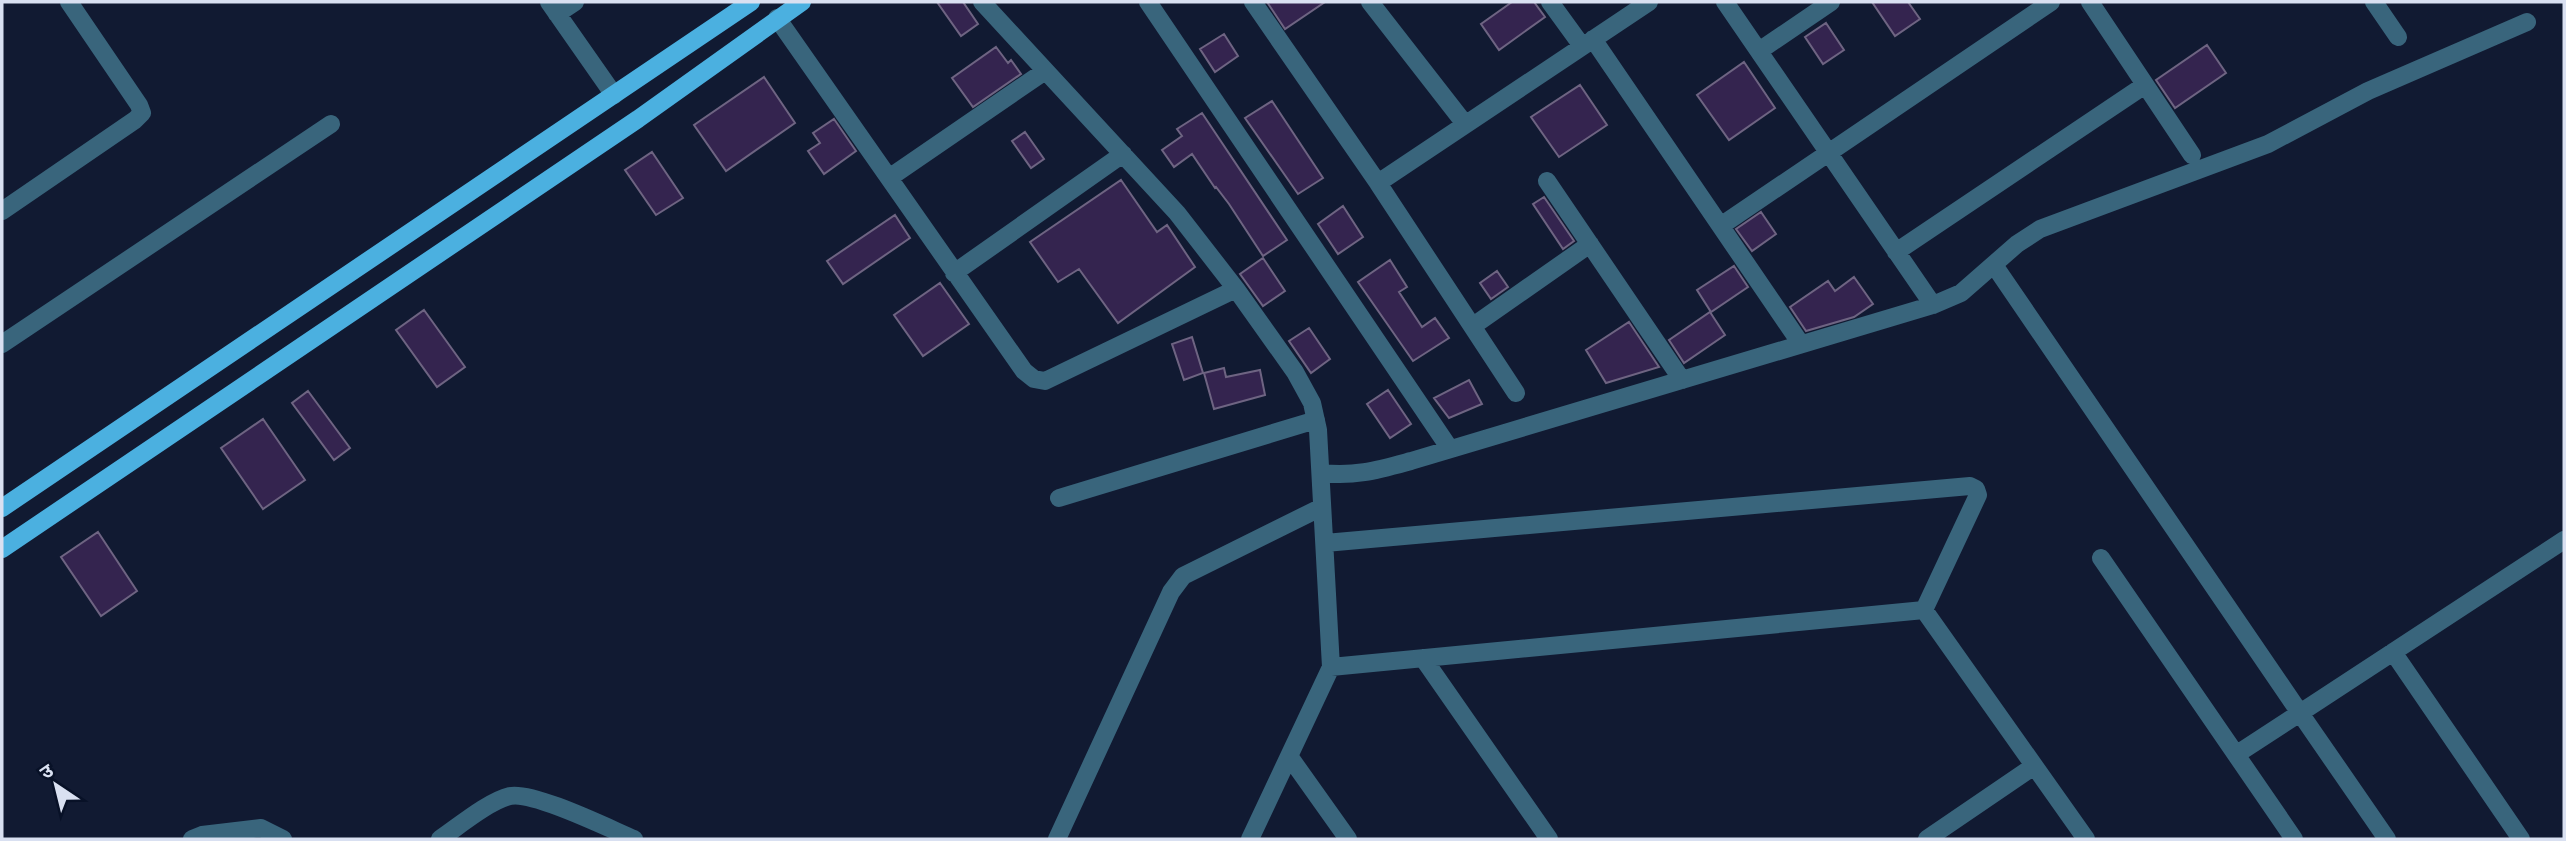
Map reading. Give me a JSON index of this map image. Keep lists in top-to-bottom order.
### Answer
{
  "north": "top left"
}
